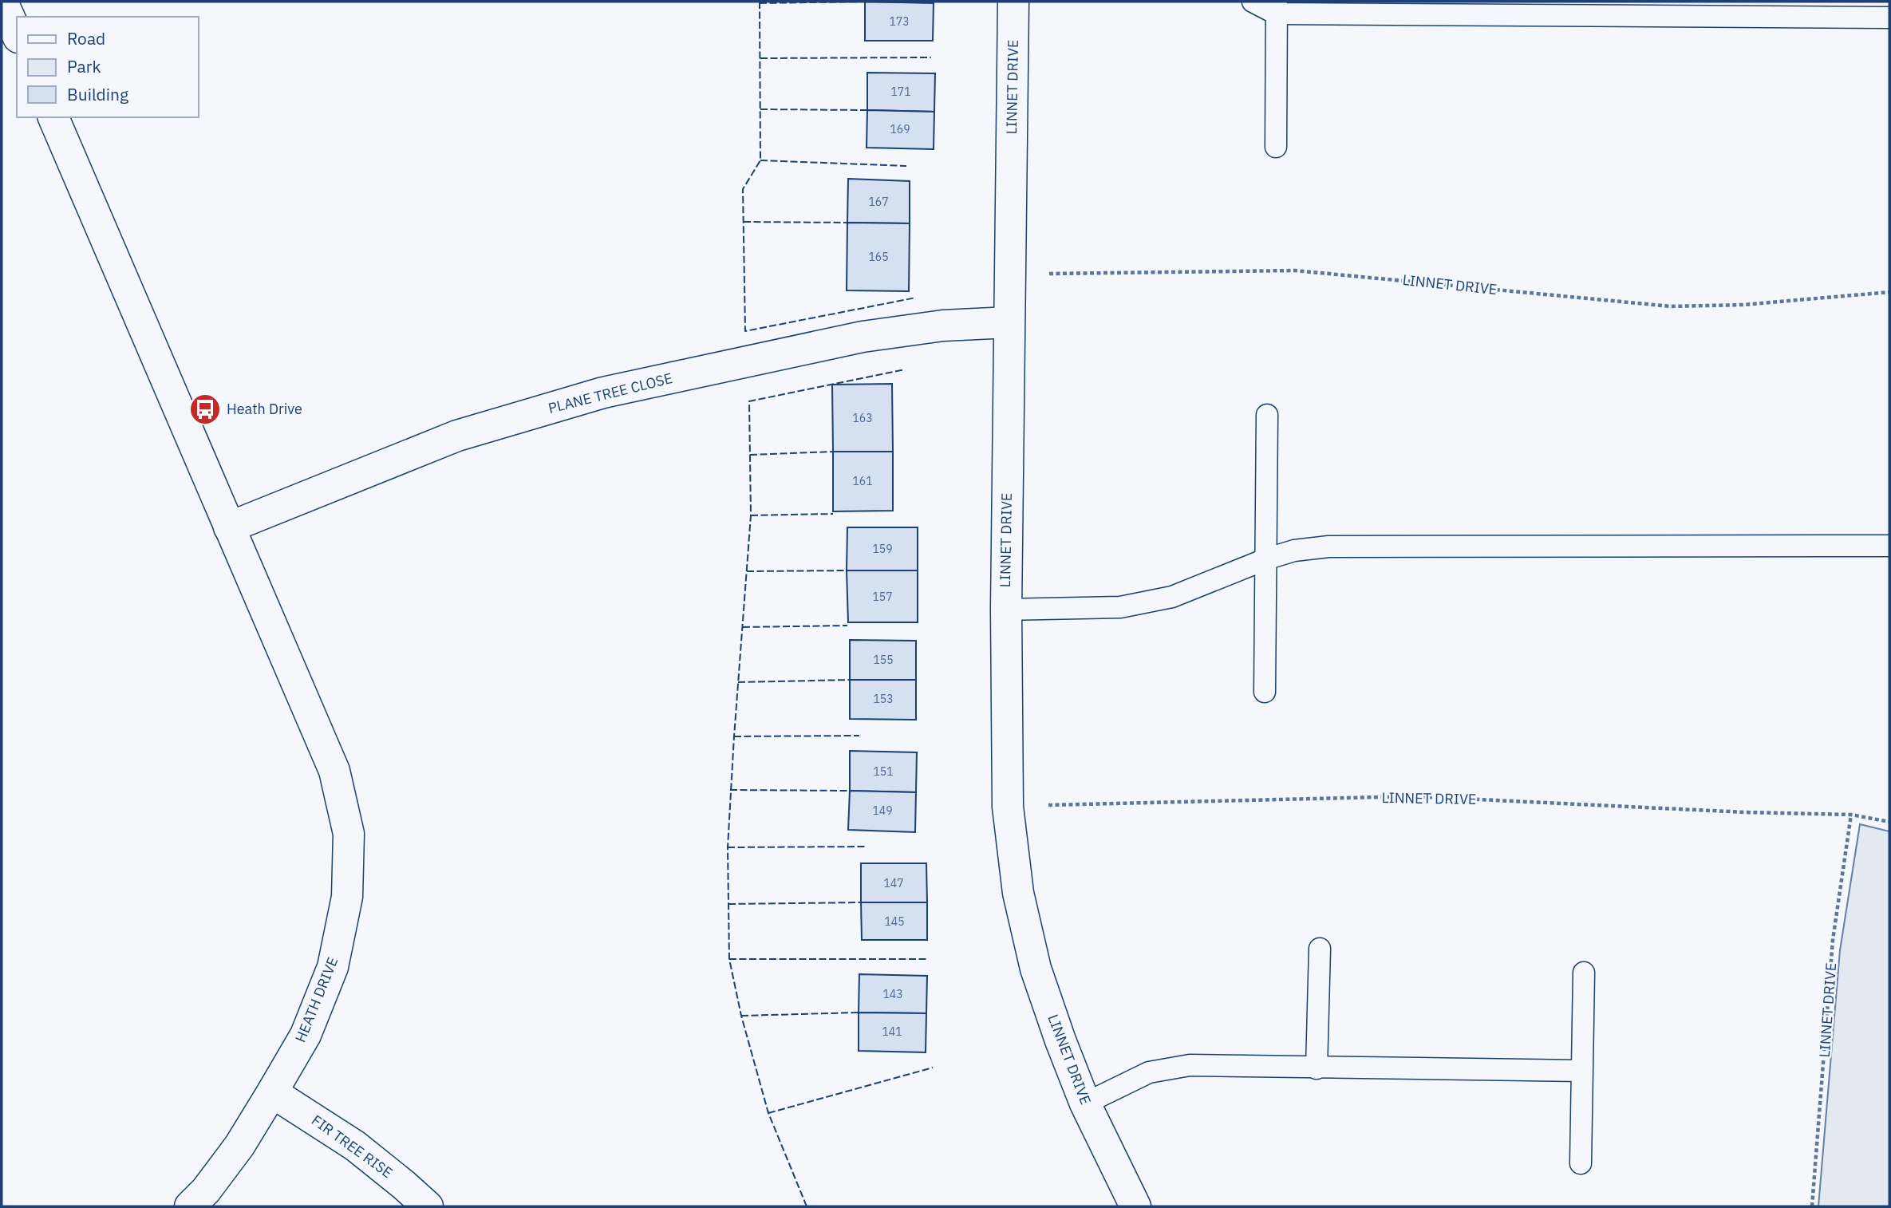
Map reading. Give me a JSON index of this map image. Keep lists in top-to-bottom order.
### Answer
{
  "streets": {
    "street": [
      "LINNET DRIVE",
      "PLANE TREE CLOSE",
      "HEATH DRIVE",
      "FIR TREE RISE"
    ]
  },
  "crossings": [
    ["LINNET DRIVE", "PLANE TREE CLOSE"],
    ["PLANE TREE CLOSE", "HEATH DRIVE"],
    ["HEATH DRIVE", "FIR TREE RISE"]
  ],
  "places": {
    "bus stop": ["Heath Drive"]
  },
  "house_numbers": [
    "173",
    "171",
    "169",
    "167",
    "165",
    "163",
    "161",
    "159",
    "157",
    "155",
    "153",
    "151",
    "149",
    "147",
    "145",
    "143",
    "141"
  ],
  "legend": ["Road", "Park", "Building"]
}
